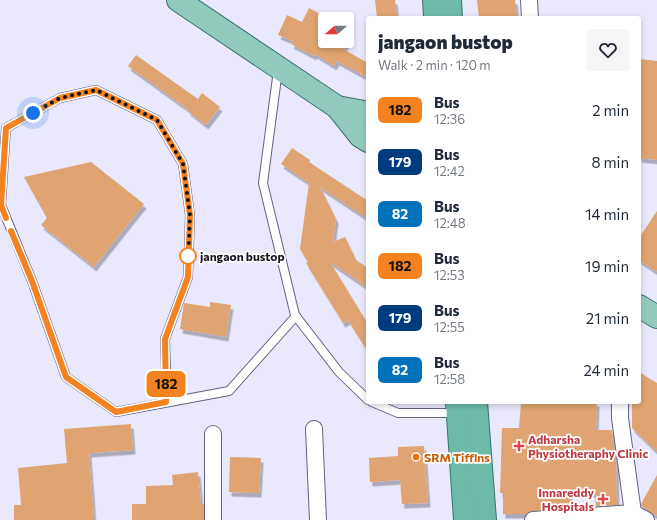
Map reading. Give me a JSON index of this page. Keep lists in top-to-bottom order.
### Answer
{
  "places": {
    "other": ["jangaon bustop", "SRM Tiffins"],
    "health": ["Adharsha Physiotheraphy Clinic", "Innareddy Hospitals"]
  },
  "lines": ["bus line 182"],
  "north": "left",
  "page": {
    "on_map": "182",
    "heading": ["jangaon bustop", "Walk · 2 min · 120 m"],
    "list": [
      {
        "mark": "182",
        "name": "Bus",
        "note": "12:36",
        "value": "2 min"
      },
      {
        "mark": "179",
        "name": "Bus",
        "note": "12:42",
        "value": "8 min"
      },
      {
        "mark": "82",
        "name": "Bus",
        "note": "12:48",
        "value": "14 min"
      },
      {
        "mark": "182",
        "name": "Bus",
        "note": "12:53",
        "value": "19 min"
      },
      {
        "mark": "179",
        "name": "Bus",
        "note": "12:55",
        "value": "21 min"
      },
      {
        "mark": "82",
        "name": "Bus",
        "note": "12:58",
        "value": "24 min"
      }
    ]
  }
}
